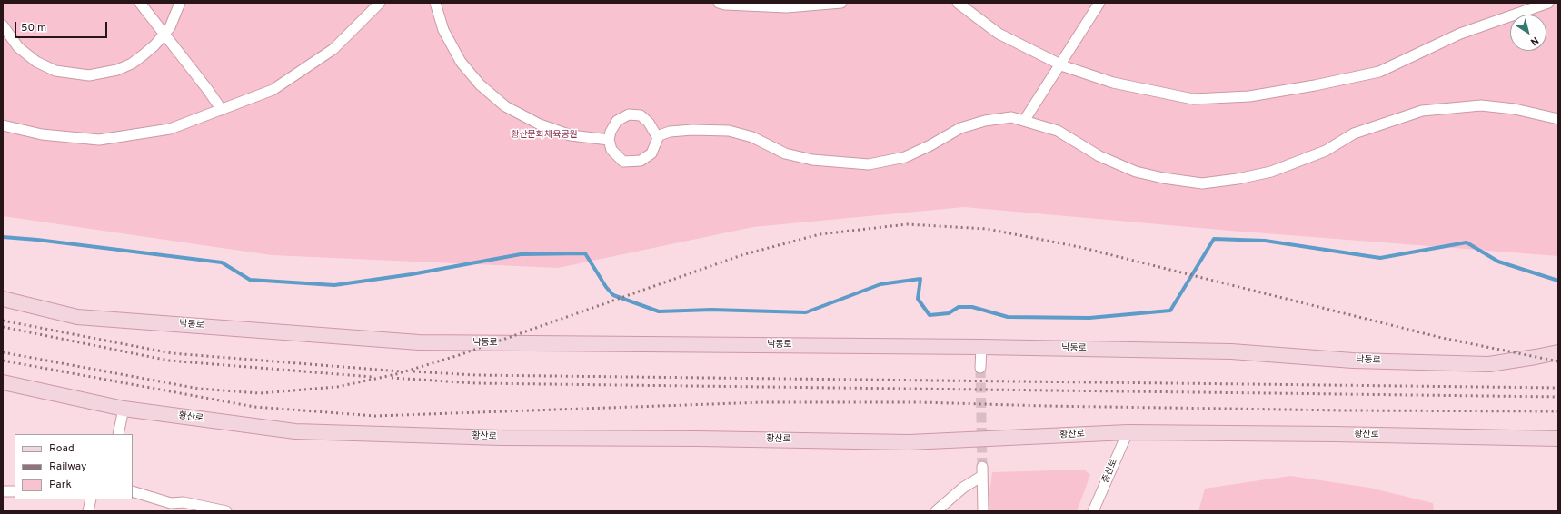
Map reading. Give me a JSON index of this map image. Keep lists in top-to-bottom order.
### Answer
{
  "streets": {
    "main road": ["낙동로", "황산로"],
    "street": ["증산로"]
  },
  "crossings": [
    ["황산로", "증산로"]
  ],
  "parks": ["황산문화체육공원"],
  "legend": ["Road", "Railway", "Park"],
  "scale_bar": "50 m",
  "north": "bottom right"
}
